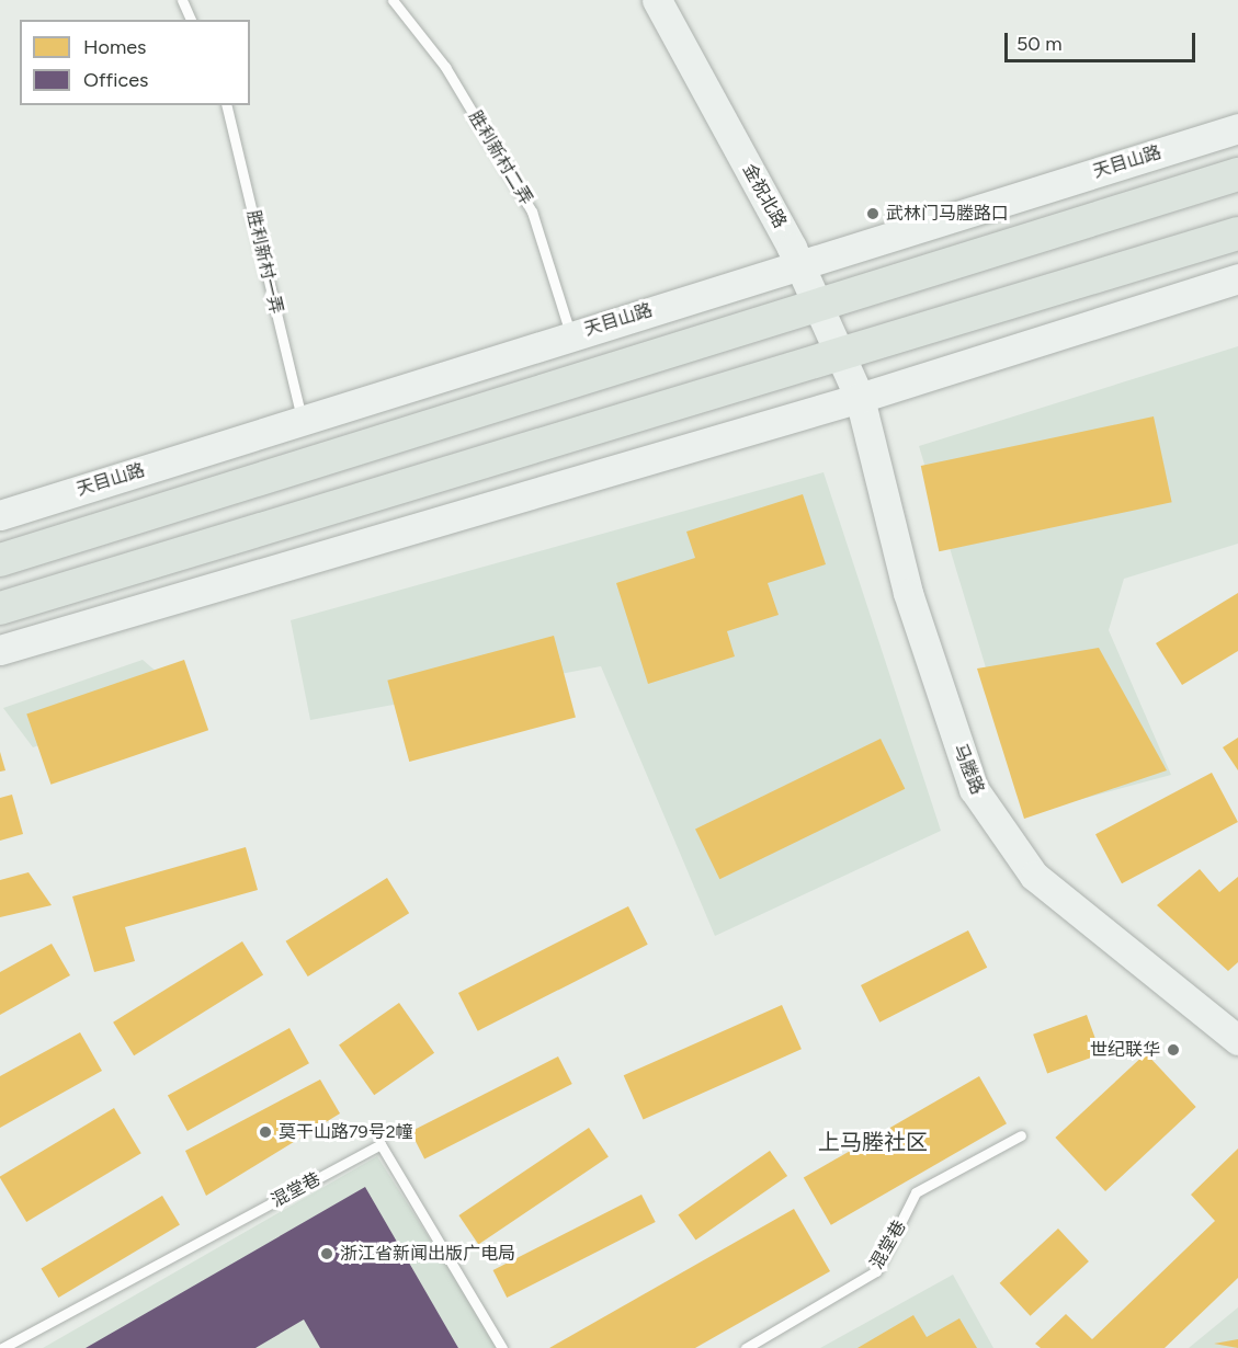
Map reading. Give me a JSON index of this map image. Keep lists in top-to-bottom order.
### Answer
{
  "streets": {
    "main road": ["天目山路", "金祝北路", "马塍路"],
    "lane": ["胜利新村二弄", "胜利新村一弄", "混堂巷"]
  },
  "crossings": [
    ["胜利新村二弄", "天目山路"],
    ["天目山路", "金祝北路"],
    ["天目山路", "胜利新村一弄"],
    ["金祝北路", "马塍路"]
  ],
  "districts": ["上马塍社区"],
  "places": [
    "武林门马塍路口",
    "世纪联华",
    "莫干山路79号2幢",
    "浙江省新闻出版广电局"
  ],
  "legend": ["Homes", "Offices"],
  "scale_bar": "50 m"
}
